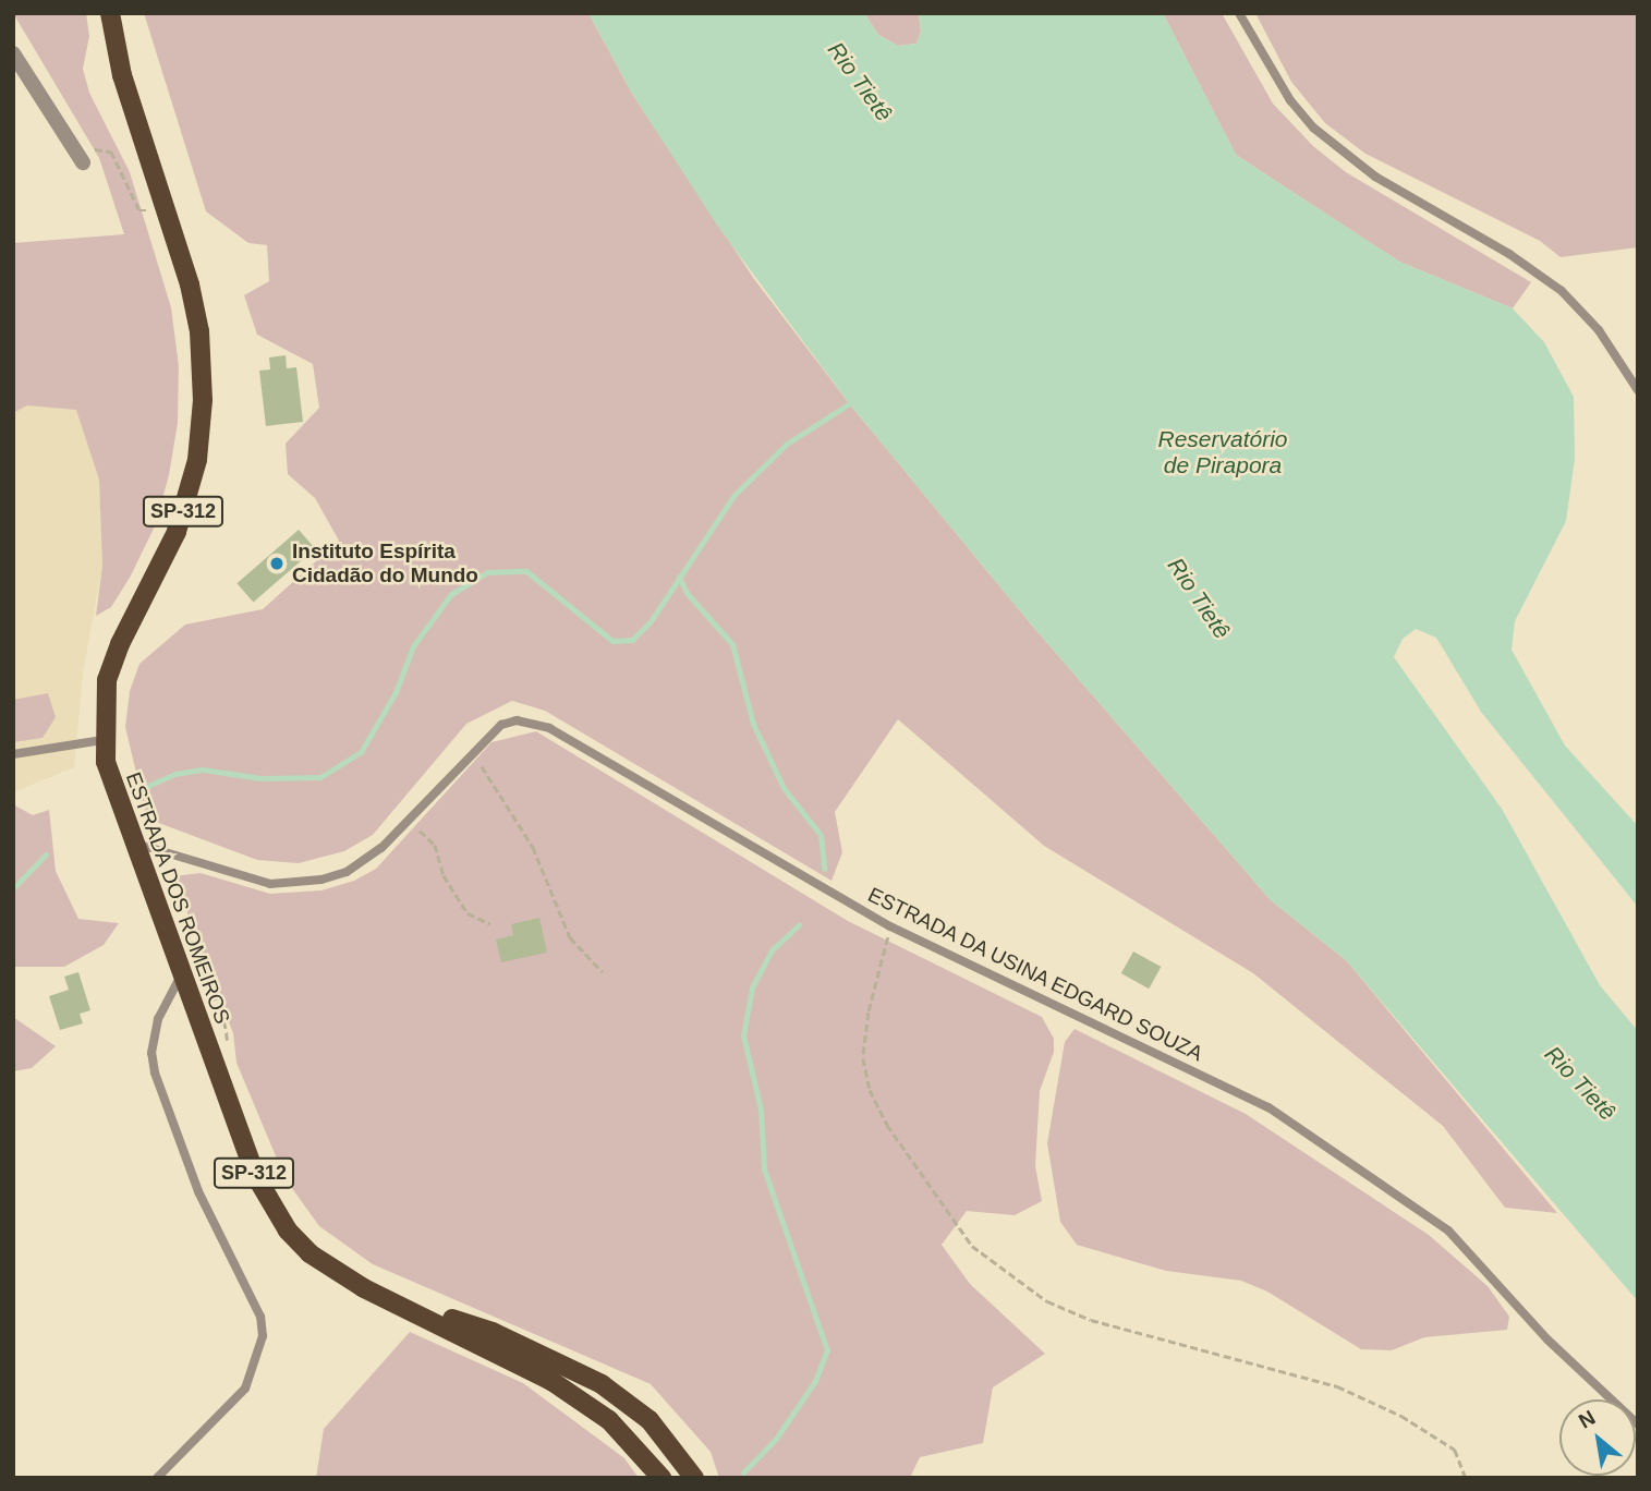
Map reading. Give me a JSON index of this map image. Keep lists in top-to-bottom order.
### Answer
{
  "streets": {
    "main road": ["SP-312", "ESTRADA DOS ROMEIROS"],
    "lane": ["ESTRADA DA USINA EDGARD SOUZA"]
  },
  "crossings": [
    ["ESTRADA DOS ROMEIROS", "ESTRADA DA USINA EDGARD SOUZA"]
  ],
  "water": ["Rio Tietê", "Reservatório de Pirapora"],
  "places": ["Instituto Espírita Cidadão do Mundo"],
  "north": "top left"
}
